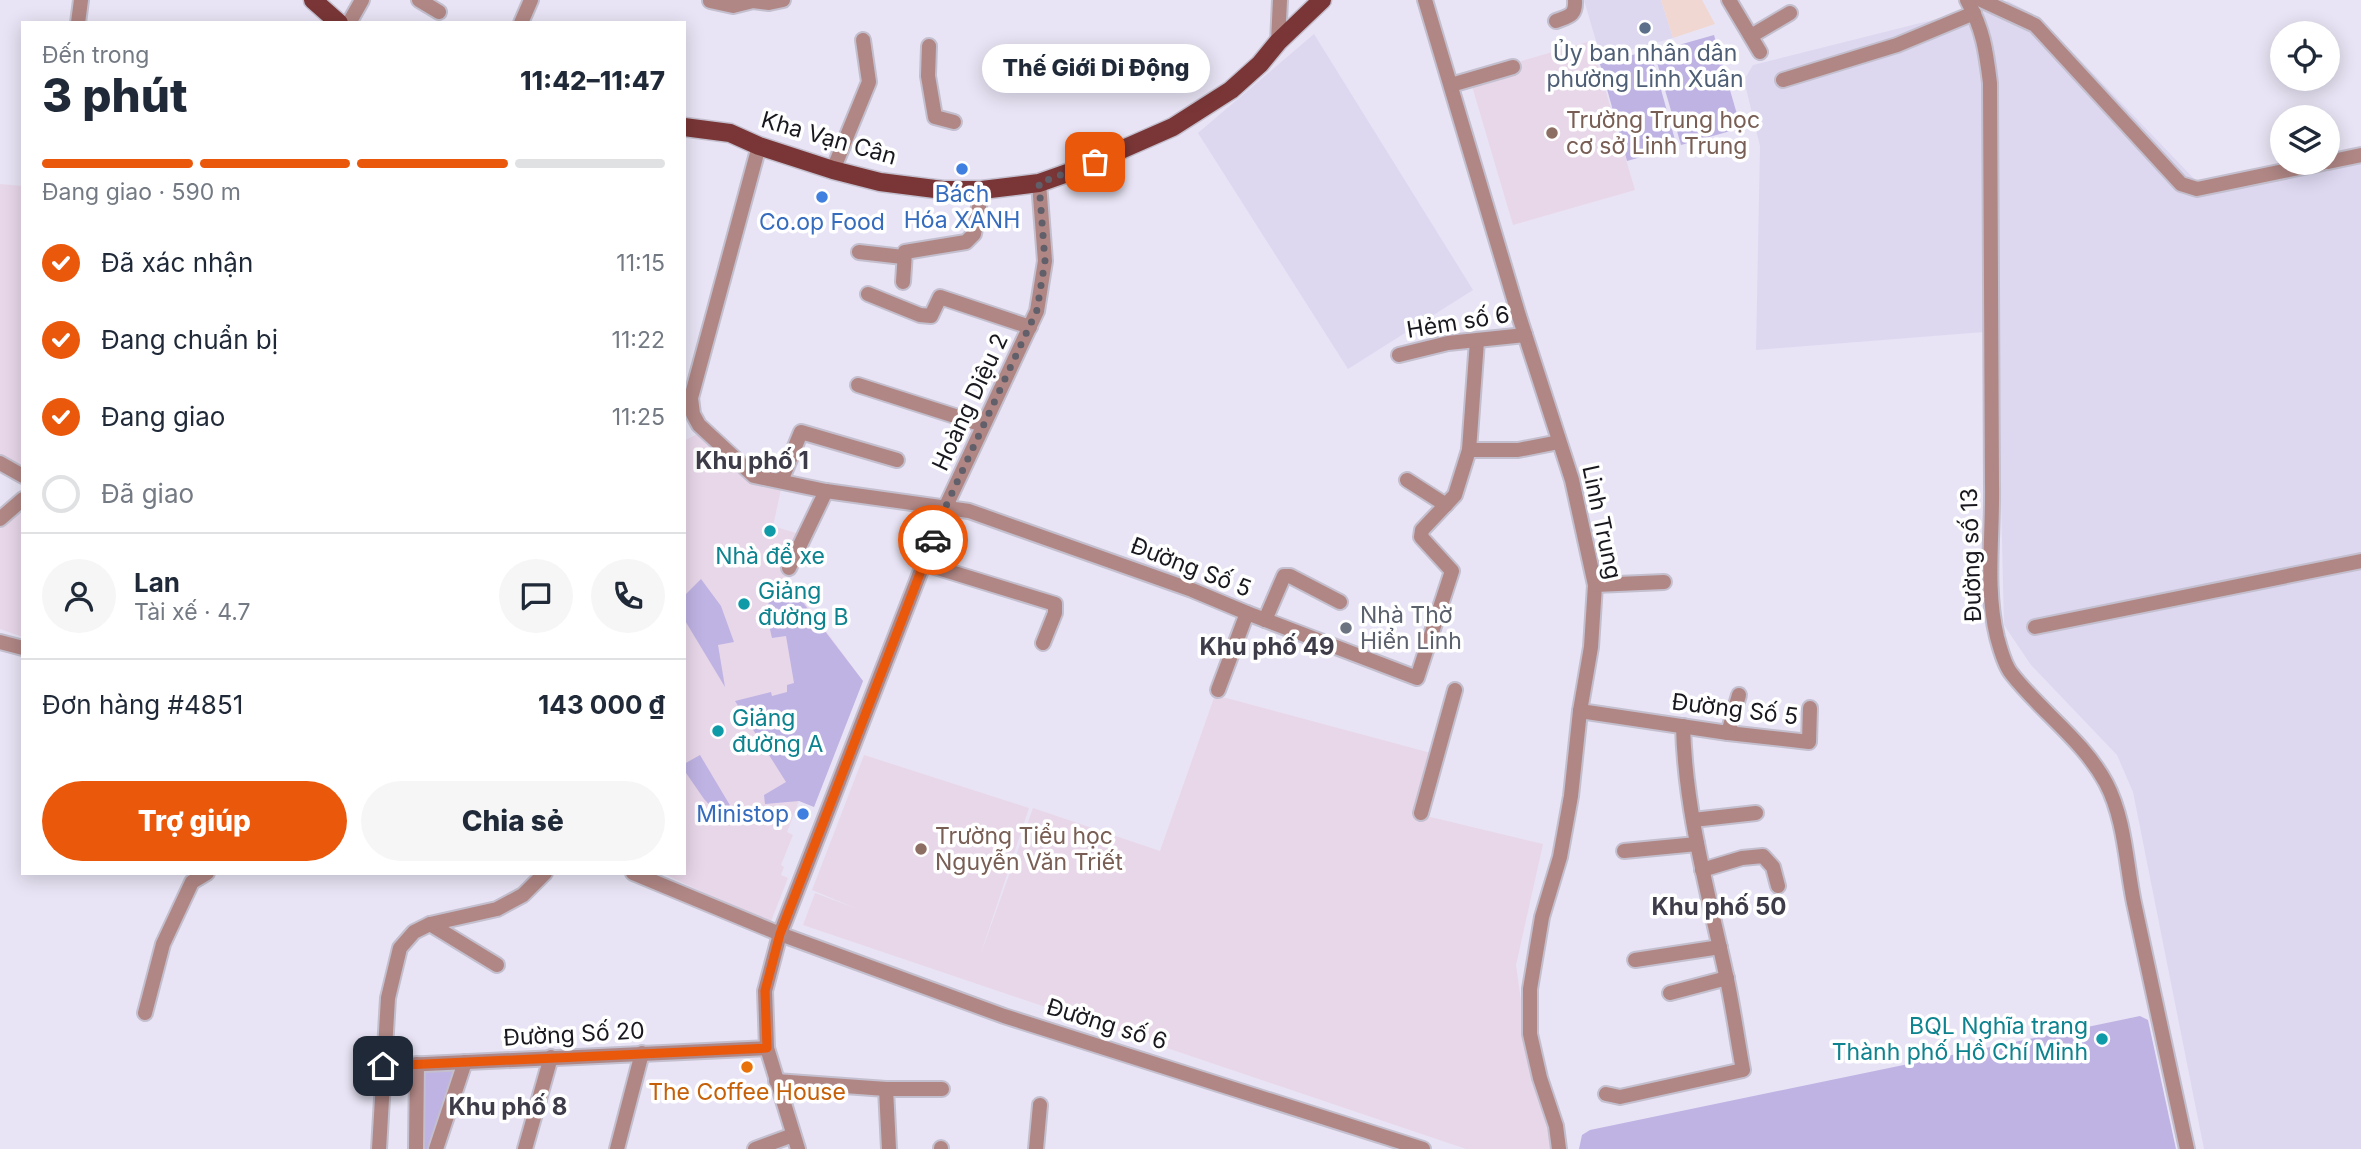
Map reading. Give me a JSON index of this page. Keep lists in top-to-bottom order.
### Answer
{
  "streets": {
    "main road": ["Kha Vạn Cân"],
    "street": [
      "Hẻm số 6",
      "Hoàng Diệu 2",
      "Linh Trung",
      "Đường số 13",
      "Đường Số 5",
      "Đường số 6",
      "Đường Số 20"
    ]
  },
  "crossings": [
    ["Kha Vạn Cân", "Hoàng Diệu 2"],
    ["Hẻm số 6", "Linh Trung"],
    ["Hoàng Diệu 2", "Đường Số 5"],
    ["Hoàng Diệu 2", "Đường số 6"],
    ["Hoàng Diệu 2", "Đường Số 20"],
    ["Linh Trung", "Đường Số 5"]
  ],
  "districts": [
    "Khu phố 1",
    "Khu phố 49",
    "Khu phố 50",
    "Khu phố 8"
  ],
  "places": [
    "Ủy ban nhân dân phường Linh Xuân",
    "Trường Trung học cơ sở Linh Trung",
    "Thế Giới Di Động",
    "Bách Hóa XANH",
    "Co.op Food",
    "Nhà để xe",
    "Giảng đường B",
    "Nhà Thờ Hiển Linh",
    "Giảng đường A",
    "Ministop",
    "Trường Tiểu học Nguyễn Văn Triết",
    "BQL Nghĩa trang Thành phố Hồ Chí Minh",
    "The Coffee House"
  ],
  "page": {
    "heading": ["3 phút", "Đến trong", "11:42–11:47"],
    "panel": [
      "Lan",
      "Tài xế · 4.7",
      "Đơn hàng #4851",
      "143 000 ₫"
    ],
    "bubble": "Thế Giới Di Động",
    "bar": "Đang giao · 590 m",
    "list": [
      ["Đã xác nhận", "11:15"],
      ["Đang chuẩn bị", "11:22"],
      ["Đang giao", "11:25"],
      "Đã giao"
    ],
    "buttons": ["Trợ giúp", "Chia sẻ"]
  }
}
